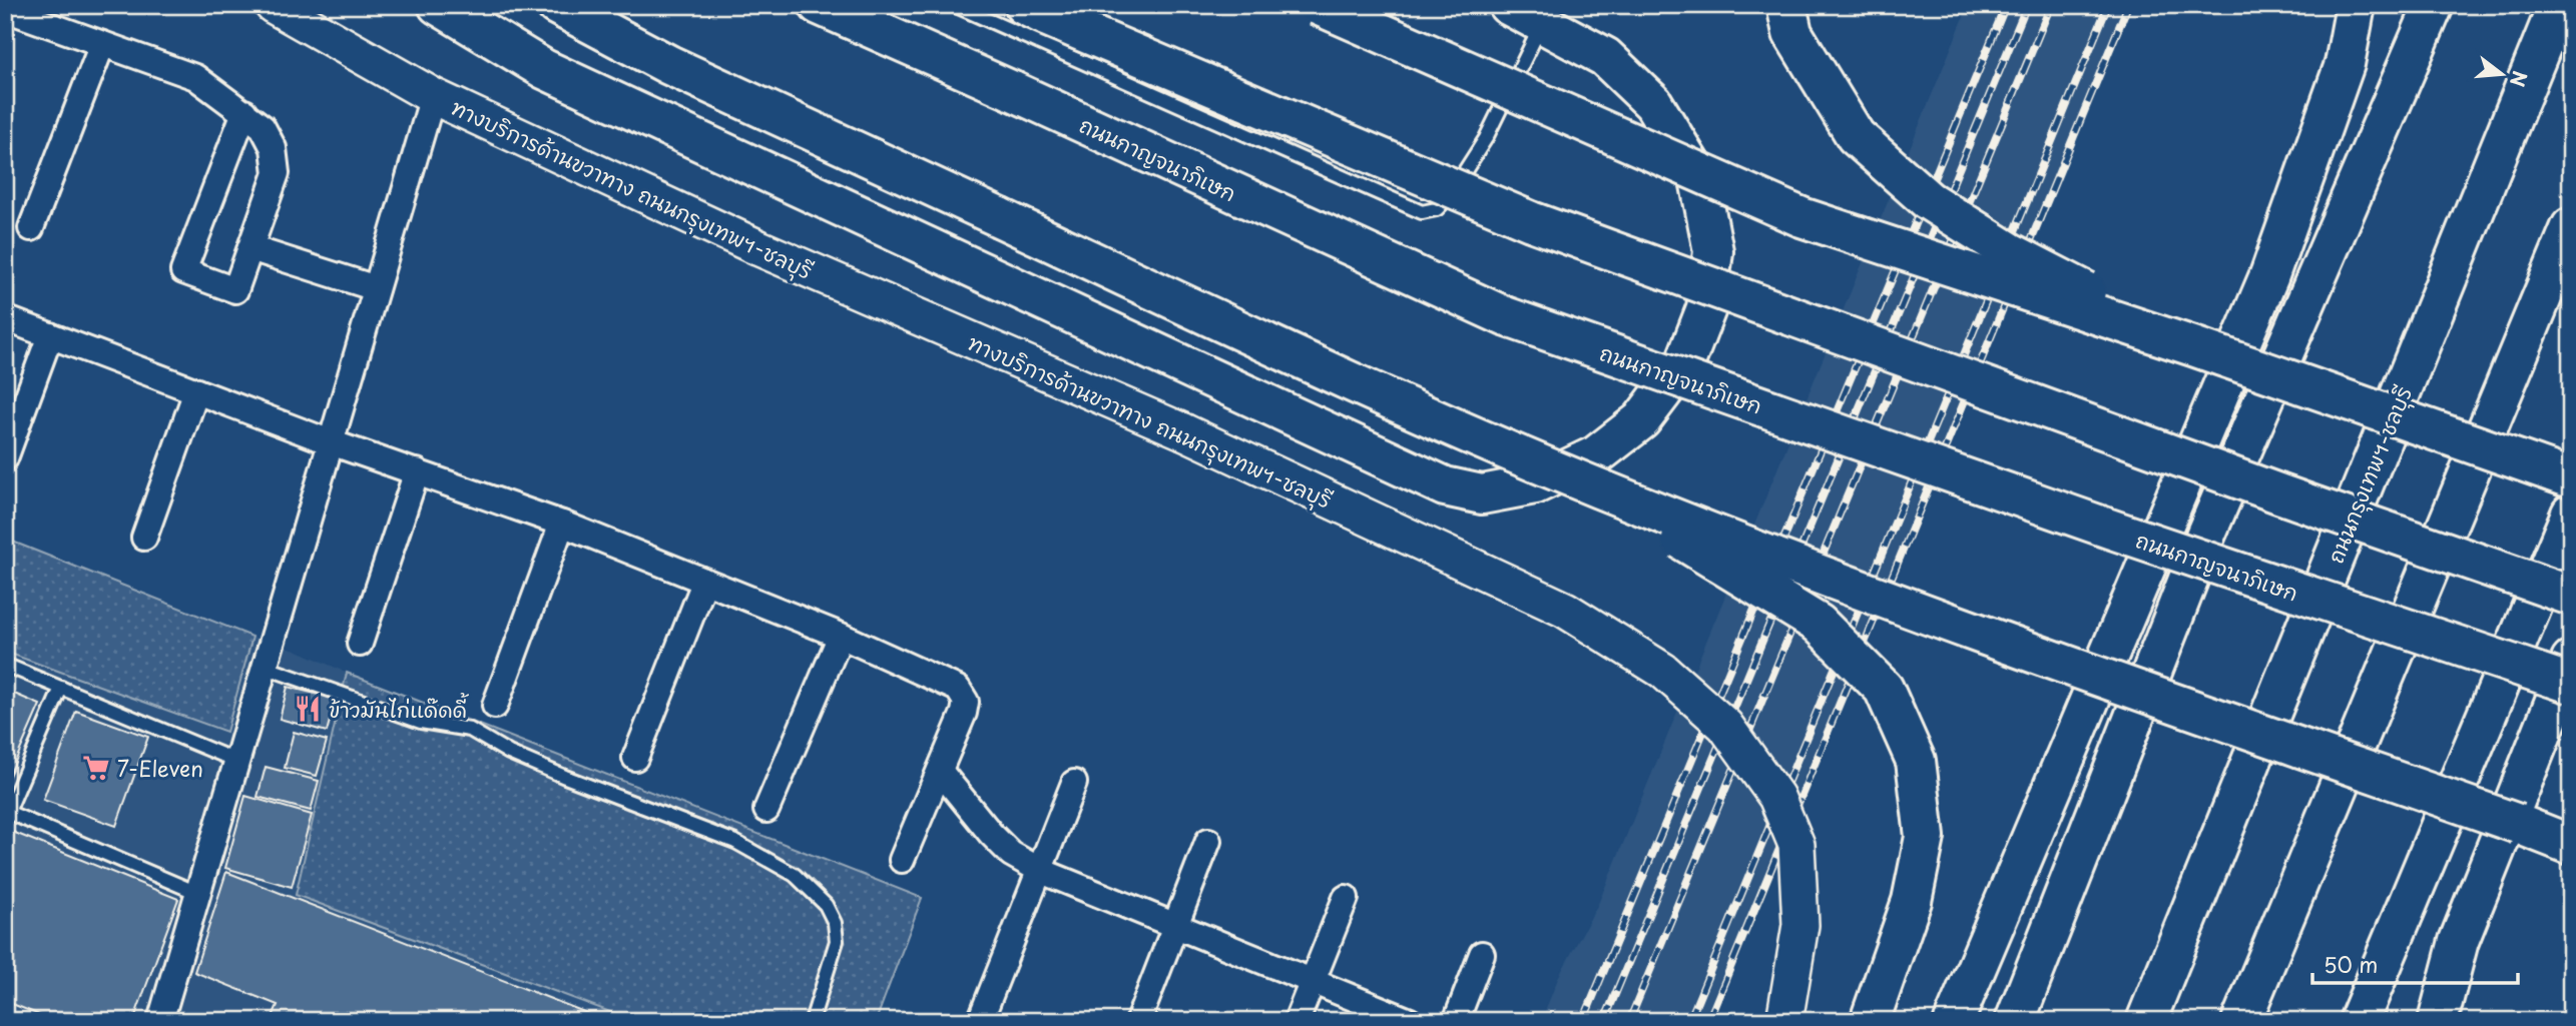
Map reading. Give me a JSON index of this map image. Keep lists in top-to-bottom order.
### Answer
{
  "streets": {
    "highway": ["ถนนกาญจนาภิเษก", "ถนนกรุงเทพฯ-ชลบุรี"],
    "main road": ["ทางบริการด้านขวาทาง ถนนกรุงเทพฯ-ชลบุรี"]
  },
  "places": {
    "restaurant": ["ข้าวมันไก่แด๊ดดี้"],
    "supermarket": ["7-Eleven"]
  },
  "scale_bar": "50 m",
  "north": "right"
}
